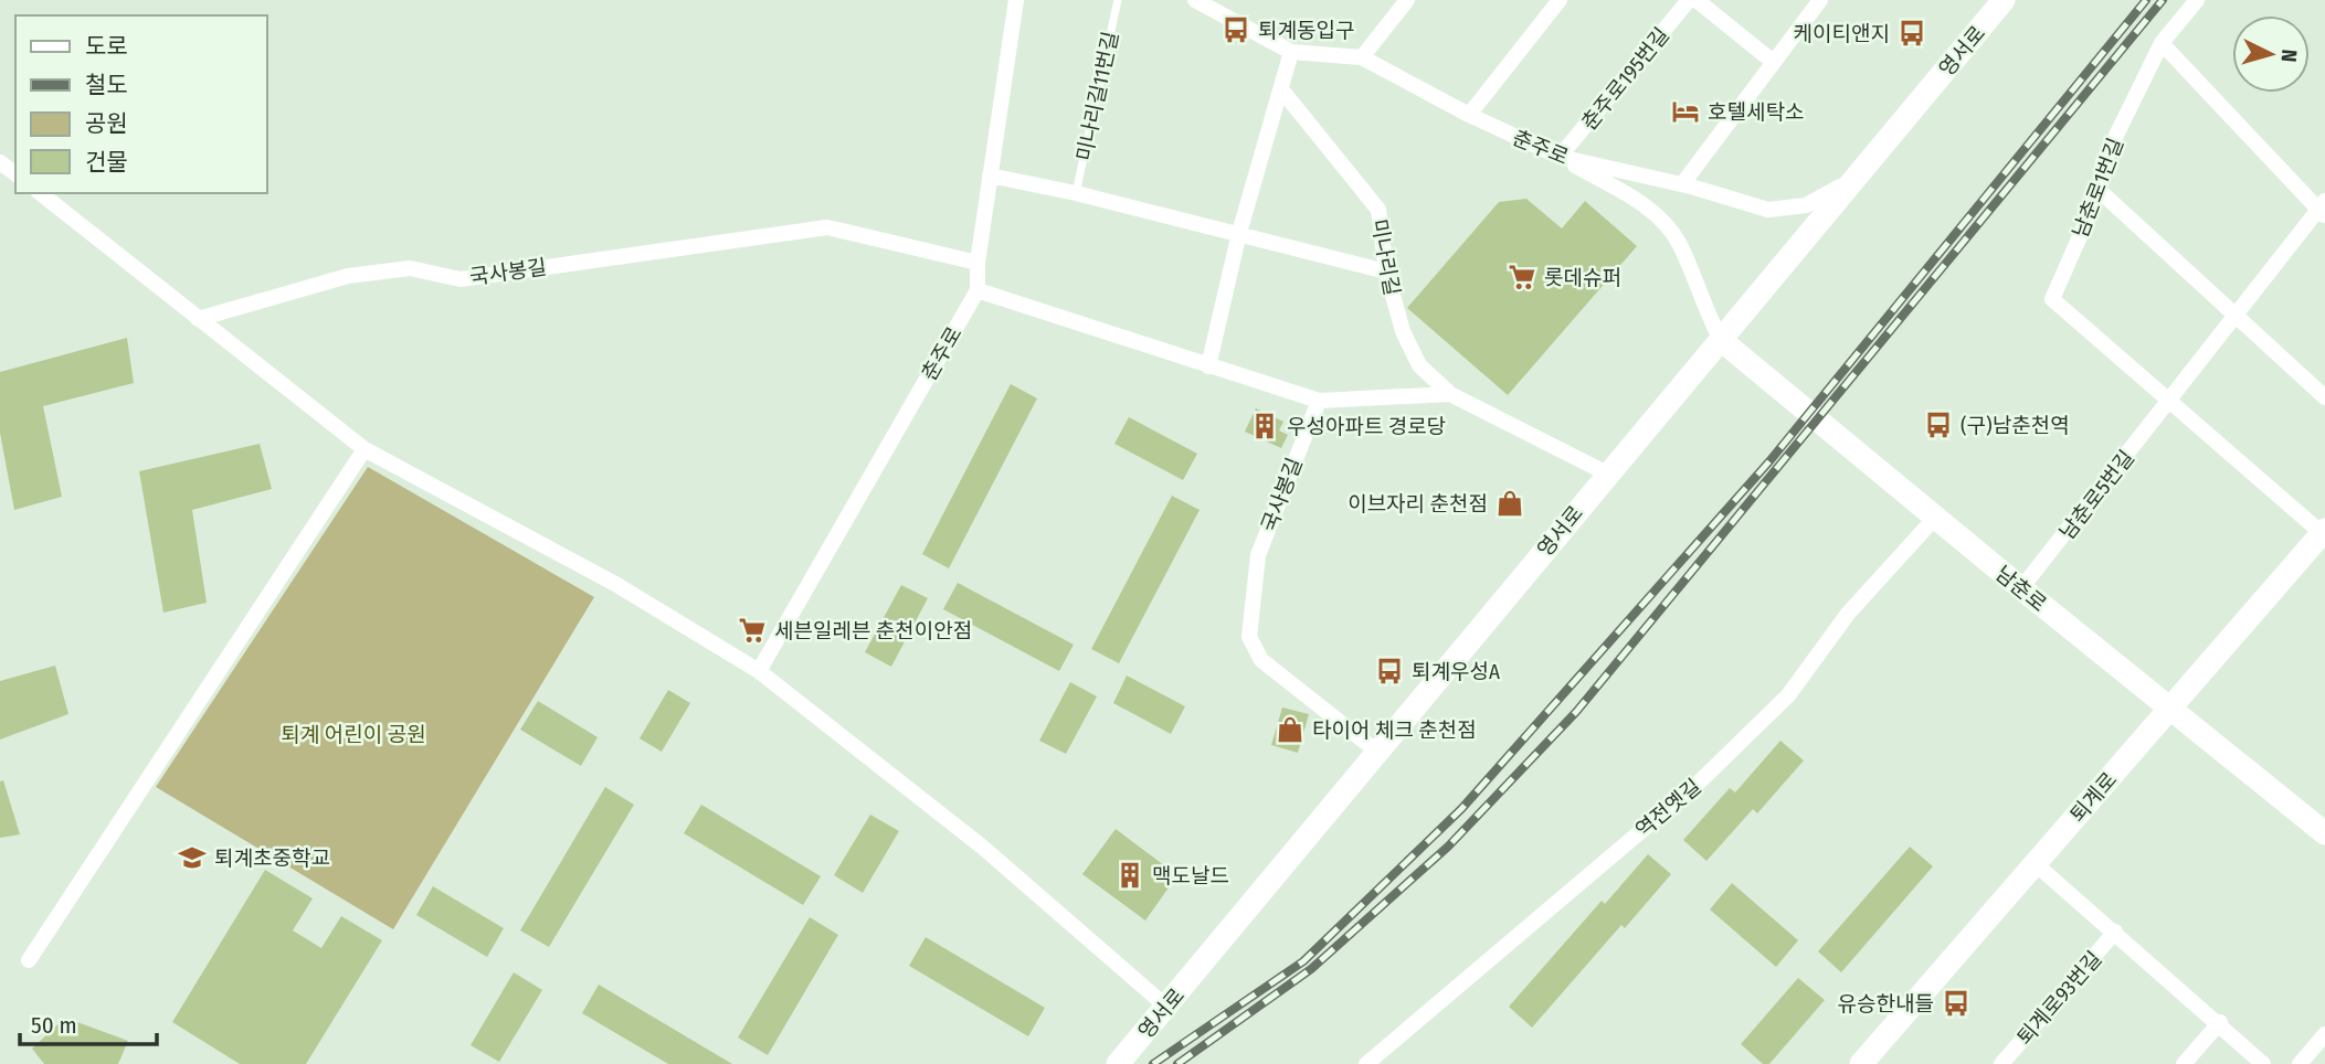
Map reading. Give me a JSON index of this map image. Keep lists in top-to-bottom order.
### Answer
{
  "streets": {
    "street": [
      "영서로",
      "춘주로195번길",
      "춘주로",
      "남춘로1번길",
      "미나리길",
      "국사봉길",
      "남춘로5번길",
      "남춘로",
      "퇴계로",
      "역전옛길",
      "퇴계로93번길"
    ],
    "lane": ["미나리길11번길"]
  },
  "crossings": [
    ["영서로", "춘주로"],
    ["영서로", "미나리길"],
    ["영서로", "국사봉길"],
    ["영서로", "남춘로"],
    ["춘주로195번길", "춘주로"],
    ["춘주로", "국사봉길"],
    ["남춘로1번길", "남춘로5번길"],
    ["미나리길", "국사봉길"],
    ["남춘로5번길", "남춘로"],
    ["남춘로", "퇴계로"],
    ["남춘로", "역전옛길"],
    ["퇴계로", "퇴계로93번길"]
  ],
  "parks": ["퇴계 어린이 공원"],
  "places": {
    "bus stop": [
      "퇴계동입구",
      "케이티앤지",
      "(구)남춘천역",
      "퇴계우성A",
      "유승한내들"
    ],
    "hotel": ["호텔세탁소"],
    "supermarket": ["롯데슈퍼", "세븐일레븐 춘천이안점"],
    "building": ["우성아파트 경로당", "맥도날드"],
    "shop": ["이브자리 춘천점", "타이어 체크 춘천점"],
    "school or university": ["퇴계초중학교"]
  },
  "legend": [
    "도로",
    "철도",
    "공원",
    "건물"
  ],
  "scale_bar": "50 m",
  "north": "right"
}
